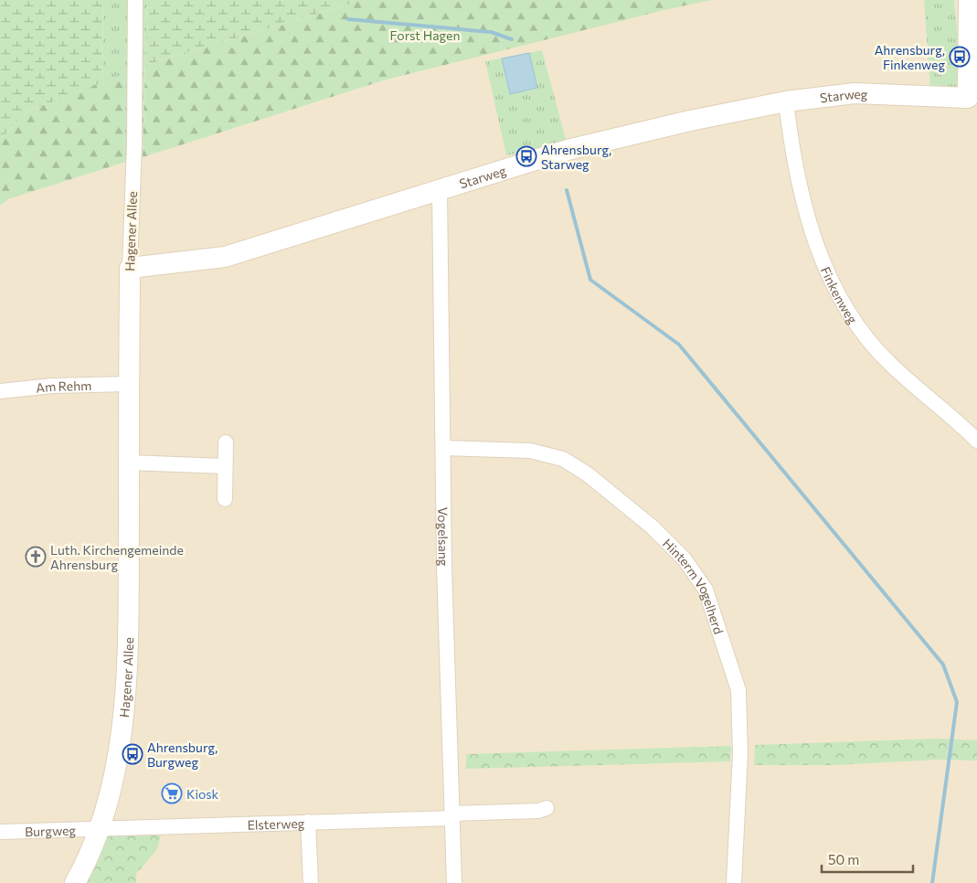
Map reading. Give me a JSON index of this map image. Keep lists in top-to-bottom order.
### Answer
{
  "streets": {
    "street": [
      "Starweg",
      "Hagener Allee",
      "Finkenweg",
      "Am Rehm",
      "Vogelsang",
      "Hinterm Vogelherd",
      "Elsterweg",
      "Burgweg"
    ]
  },
  "crossings": [
    ["Starweg", "Hagener Allee"],
    ["Starweg", "Finkenweg"],
    ["Starweg", "Vogelsang"],
    ["Hagener Allee", "Am Rehm"],
    ["Hagener Allee", "Elsterweg"],
    ["Hagener Allee", "Burgweg"],
    ["Vogelsang", "Hinterm Vogelherd"],
    ["Vogelsang", "Elsterweg"],
    ["Elsterweg", "Burgweg"]
  ],
  "parks": ["Forst Hagen"],
  "places": {
    "bus stop": ["Ahrensburg, Finkenweg", "Ahrensburg, Starweg", "Ahrensburg, Burgweg"],
    "church": ["Luth. Kirchengemeinde Ahrensburg"],
    "supermarket": ["Kiosk"]
  },
  "scale_bar": "50 m"
}
